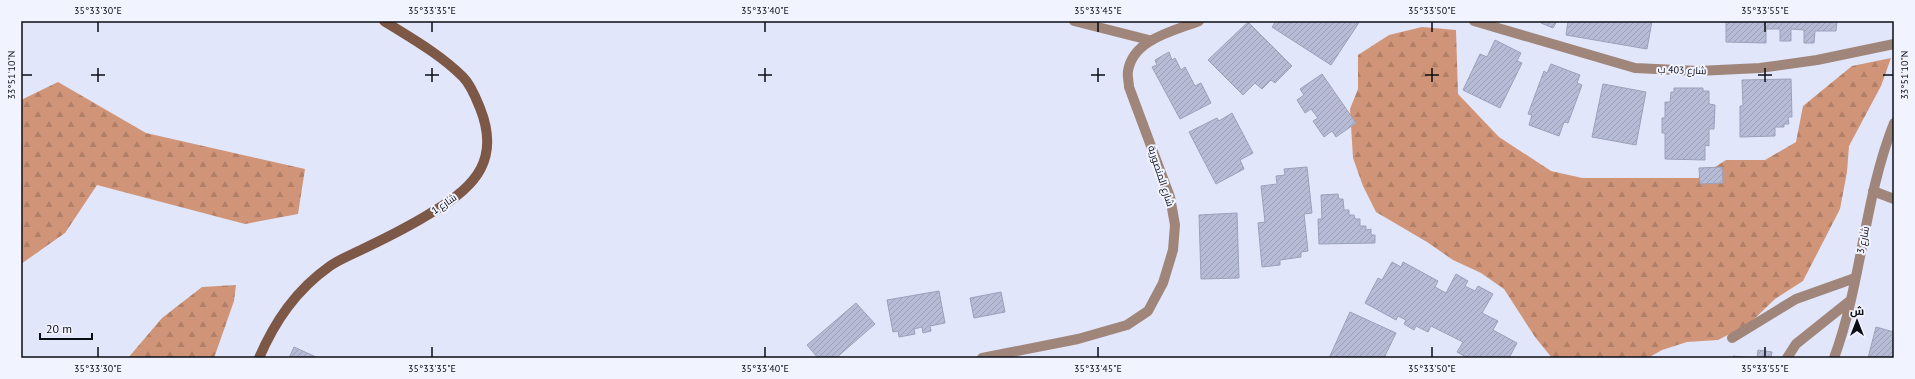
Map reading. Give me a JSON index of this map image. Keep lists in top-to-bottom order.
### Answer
{
  "streets": {
    "street": [
      "شارع 403 ب",
      "شارع المنصورية",
      "شارع 1",
      "شارع 3"
    ]
  },
  "scale_bar": "20 m",
  "north": "top",
  "coordinates": [
    "35°33'30\"E",
    "35°33'35\"E",
    "35°33'40\"E",
    "35°33'45\"E",
    "35°33'50\"E",
    "35°33'55\"E",
    "33°51'10\"N"
  ]
}
